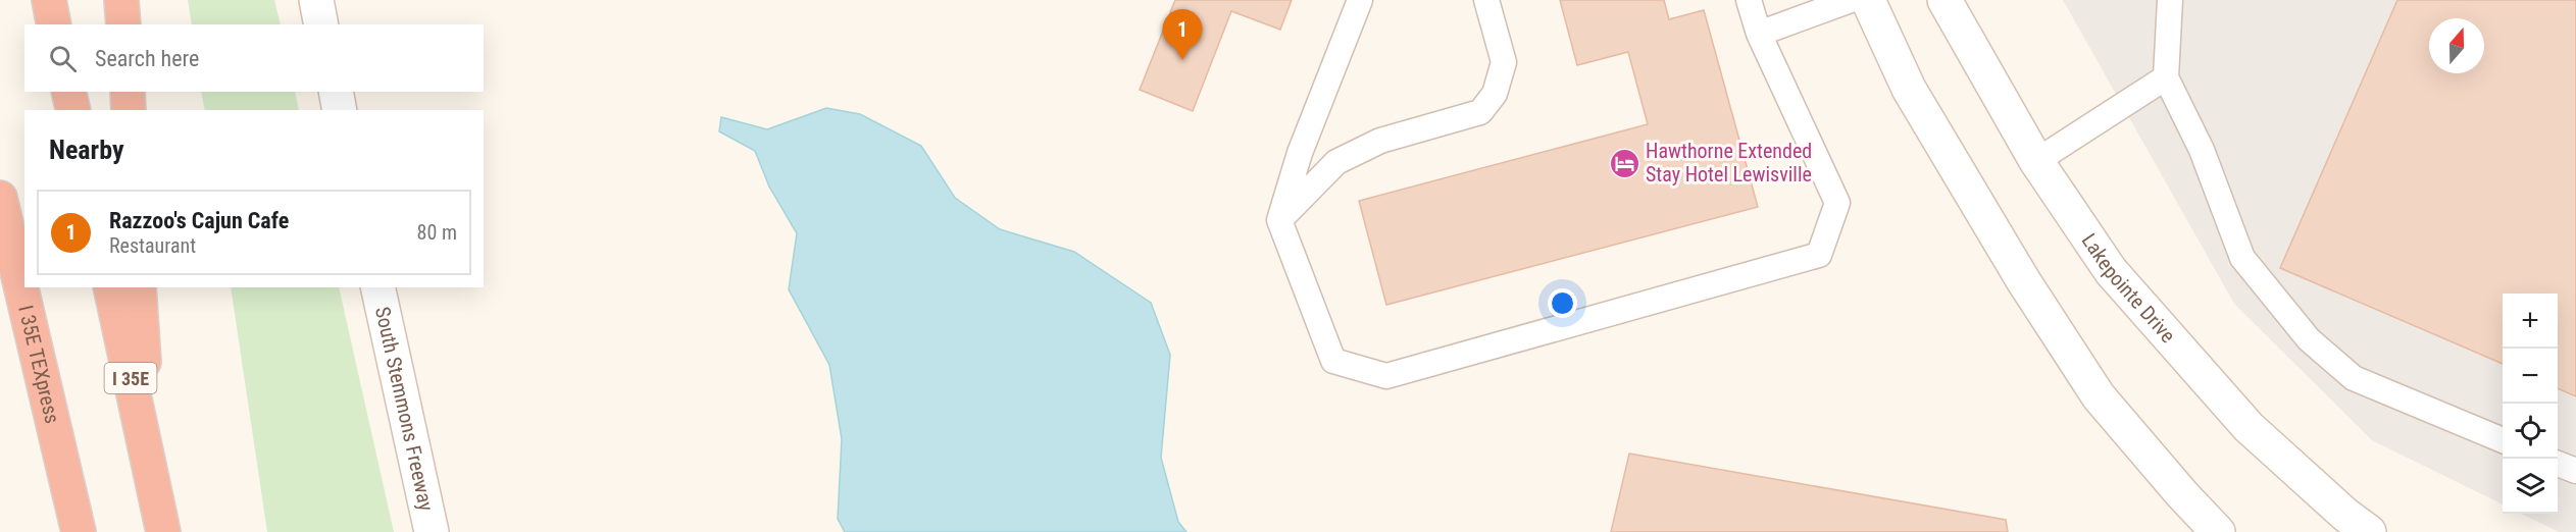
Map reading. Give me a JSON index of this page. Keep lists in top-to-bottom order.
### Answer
{
  "streets": {
    "highway": ["I 35E TEXpress", "I 35E"],
    "main road": ["Lakepointe Drive", "South Stemmons Freeway"]
  },
  "places": {
    "hotel": ["Hawthorne Extended Stay Hotel Lewisville"]
  },
  "north": "top",
  "page": {
    "pins": "1",
    "search": "Search here",
    "heading": "Nearby",
    "list": [
      {
        "mark": "1",
        "name": "Razzoo's Cajun Cafe",
        "note": "Restaurant",
        "value": "80 m"
      }
    ],
    "map_buttons": ["+", "−"]
  }
}
